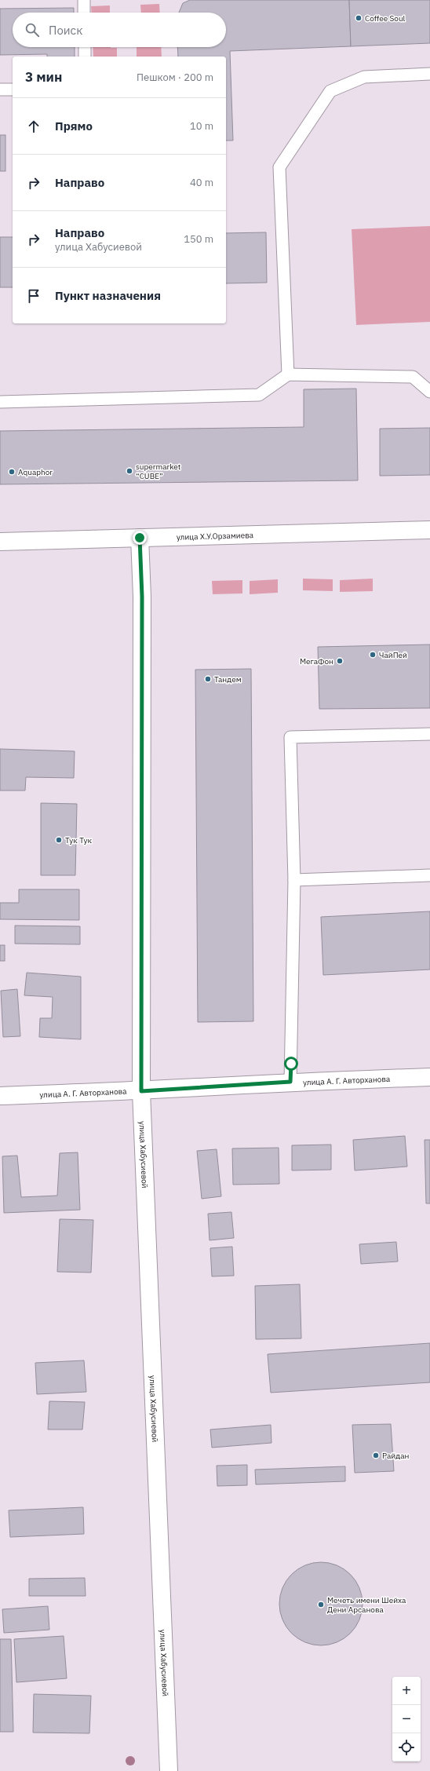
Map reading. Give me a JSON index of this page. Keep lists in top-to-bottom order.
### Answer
{
  "streets": {
    "street": ["улица Х.У.Орзамиева", "улица А. Г. Авторханова", "улица Хабусиевой"]
  },
  "crossings": [
    ["улица Х.У.Орзамиева", "улица Хабусиевой"],
    ["улица А. Г. Авторханова", "улица Хабусиевой"]
  ],
  "places": [
    "Coffee Soul",
    "supermarket “CUBE”",
    "Aquaphor",
    "ЧайПей",
    "МегаФон",
    "Тандем",
    "Тук Тук",
    "Райдан",
    "Мечеть имени Шейха Дени Арсанова"
  ],
  "page": {
    "search": "Поиск",
    "heading": ["3 мин", "Пешком · 200 m"],
    "list": [
      ["Прямо", "10 m"],
      ["Направо", "40 m"],
      ["Направо", "улица Хабусиевой", "150 m"],
      "Пункт назначения"
    ],
    "map_buttons": ["+", "−"]
  }
}
